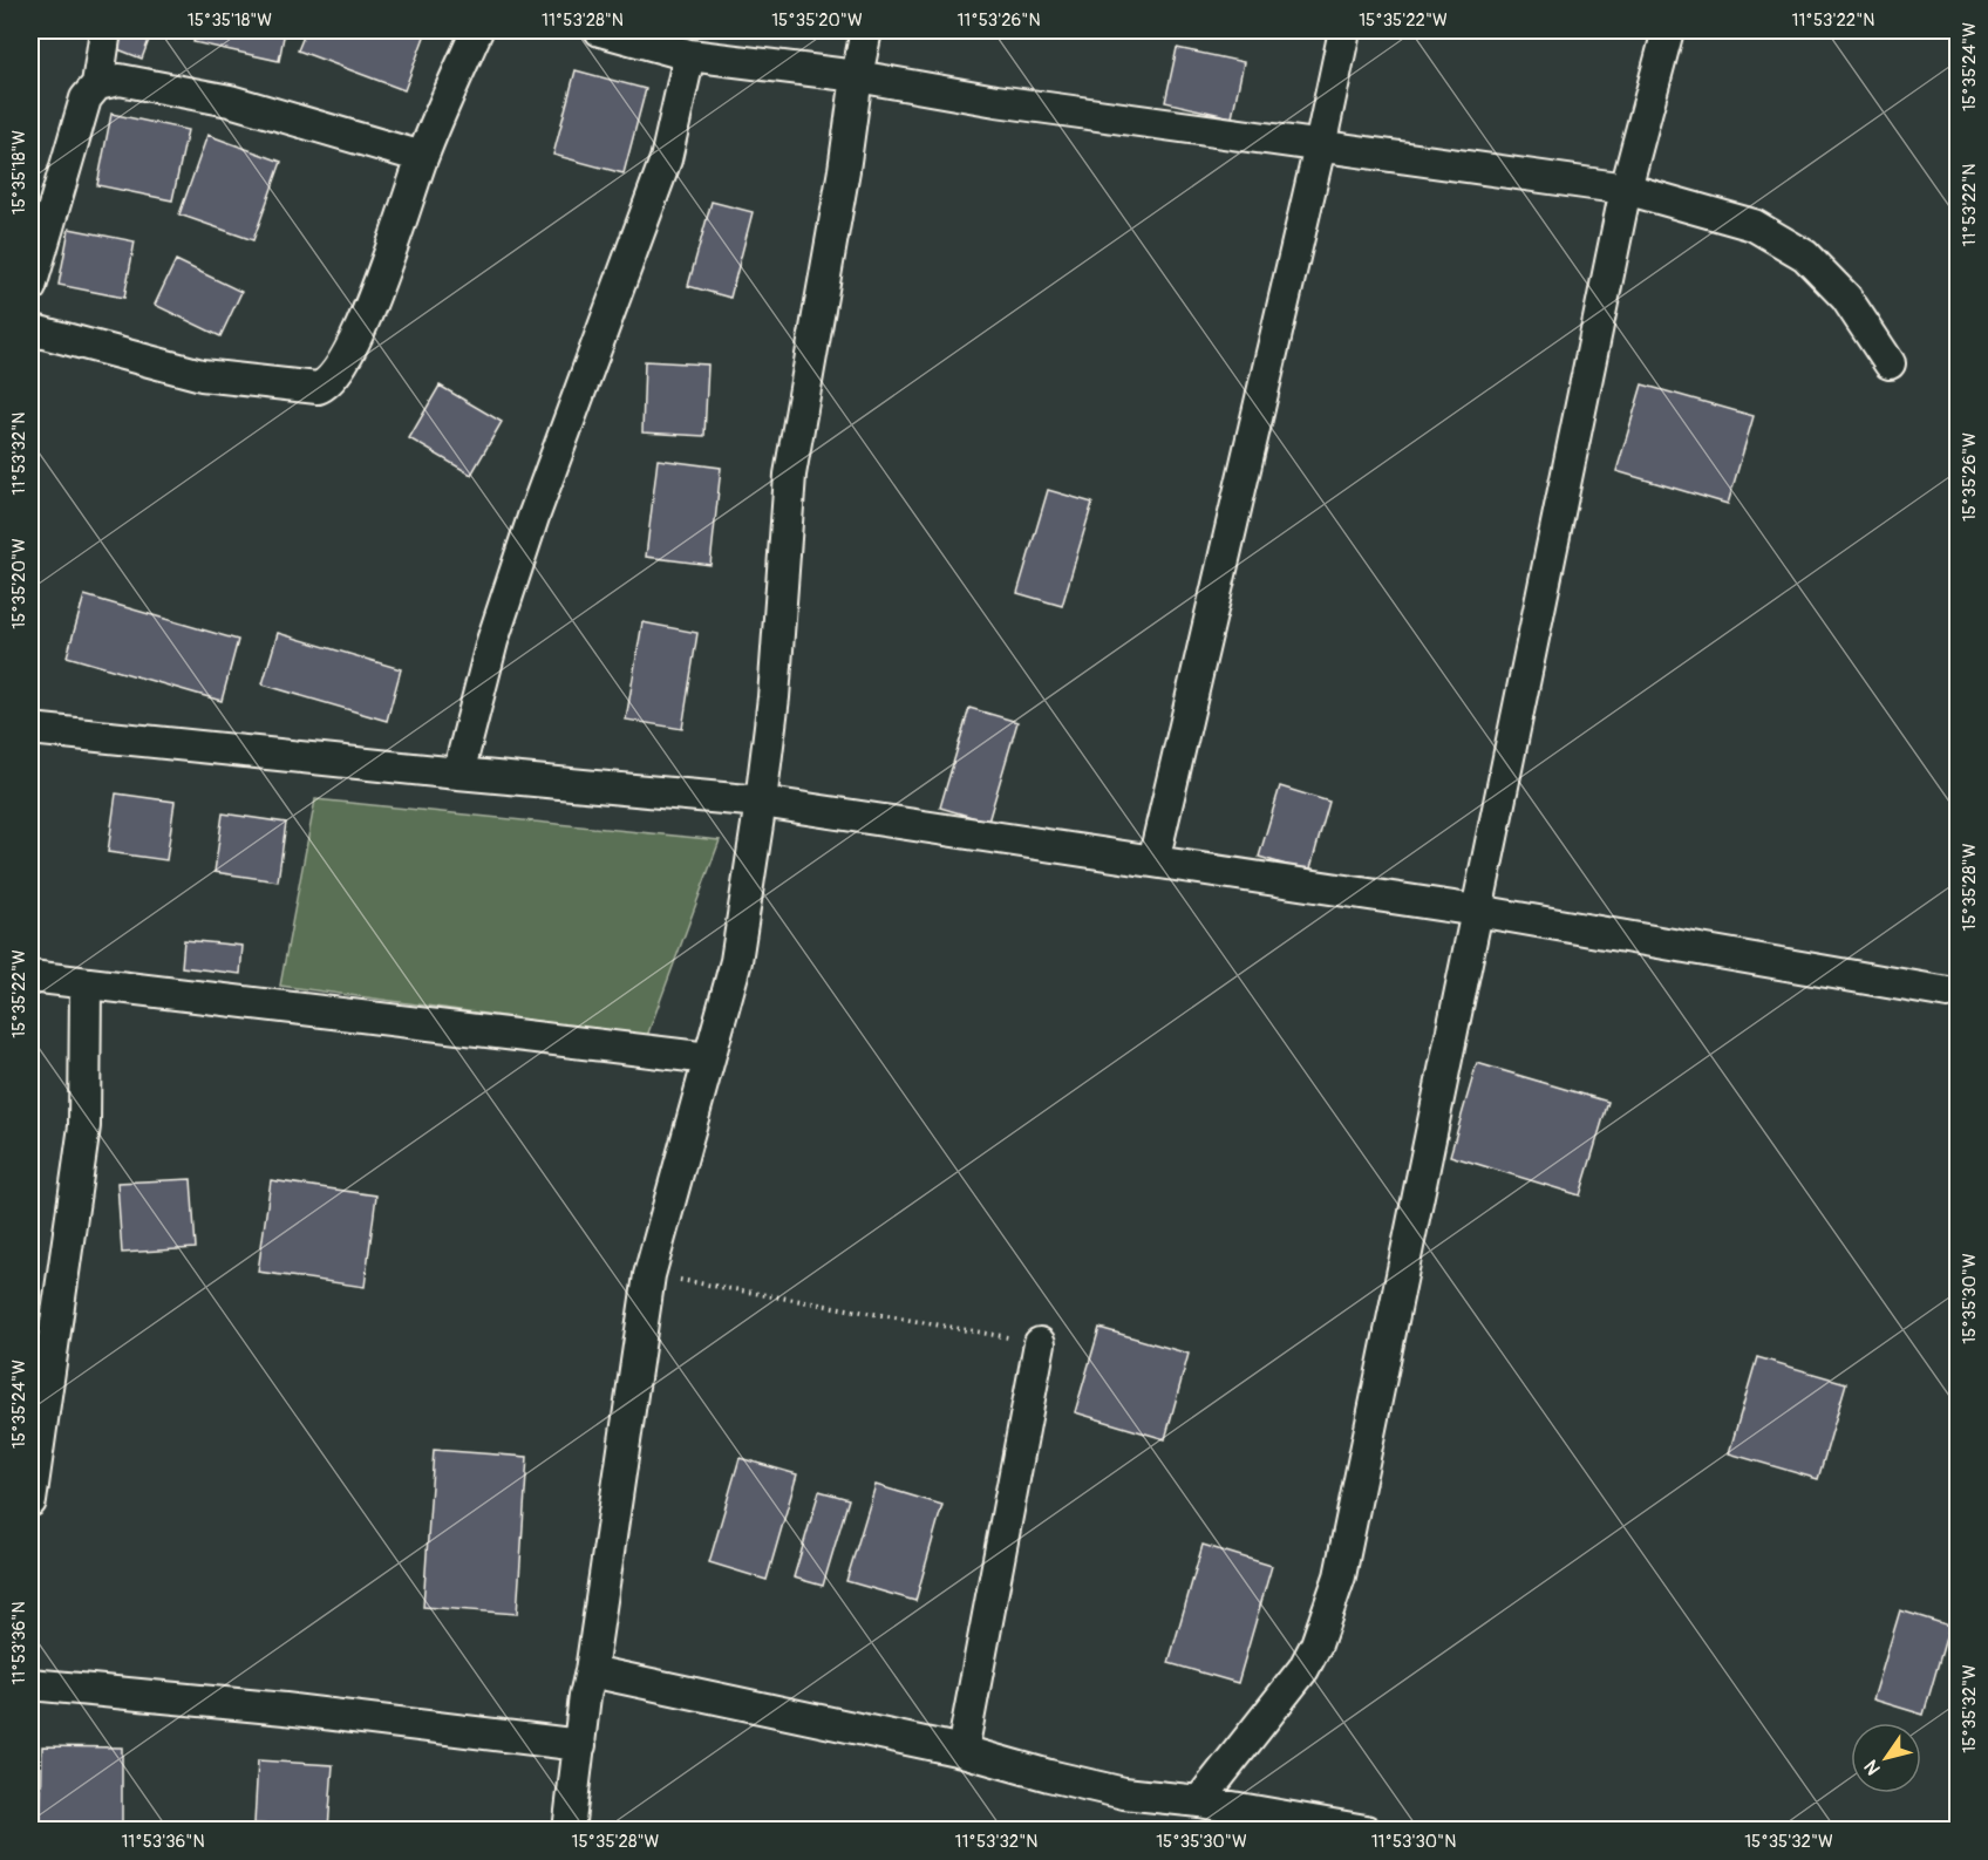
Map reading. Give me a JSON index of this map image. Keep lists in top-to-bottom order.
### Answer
{
  "north": "bottom left",
  "coordinates": [
    "15°35'18\"W",
    "11°53'28\"N",
    "15°35'20\"W",
    "11°53'26\"N",
    "15°35'22\"W",
    "11°53'22\"N",
    "15°35'24\"W",
    "11°53'32\"N",
    "15°35'26\"W",
    "15°35'28\"W",
    "15°35'30\"W",
    "11°53'36\"N",
    "15°35'32\"W",
    "11°53'30\"N"
  ]
}
